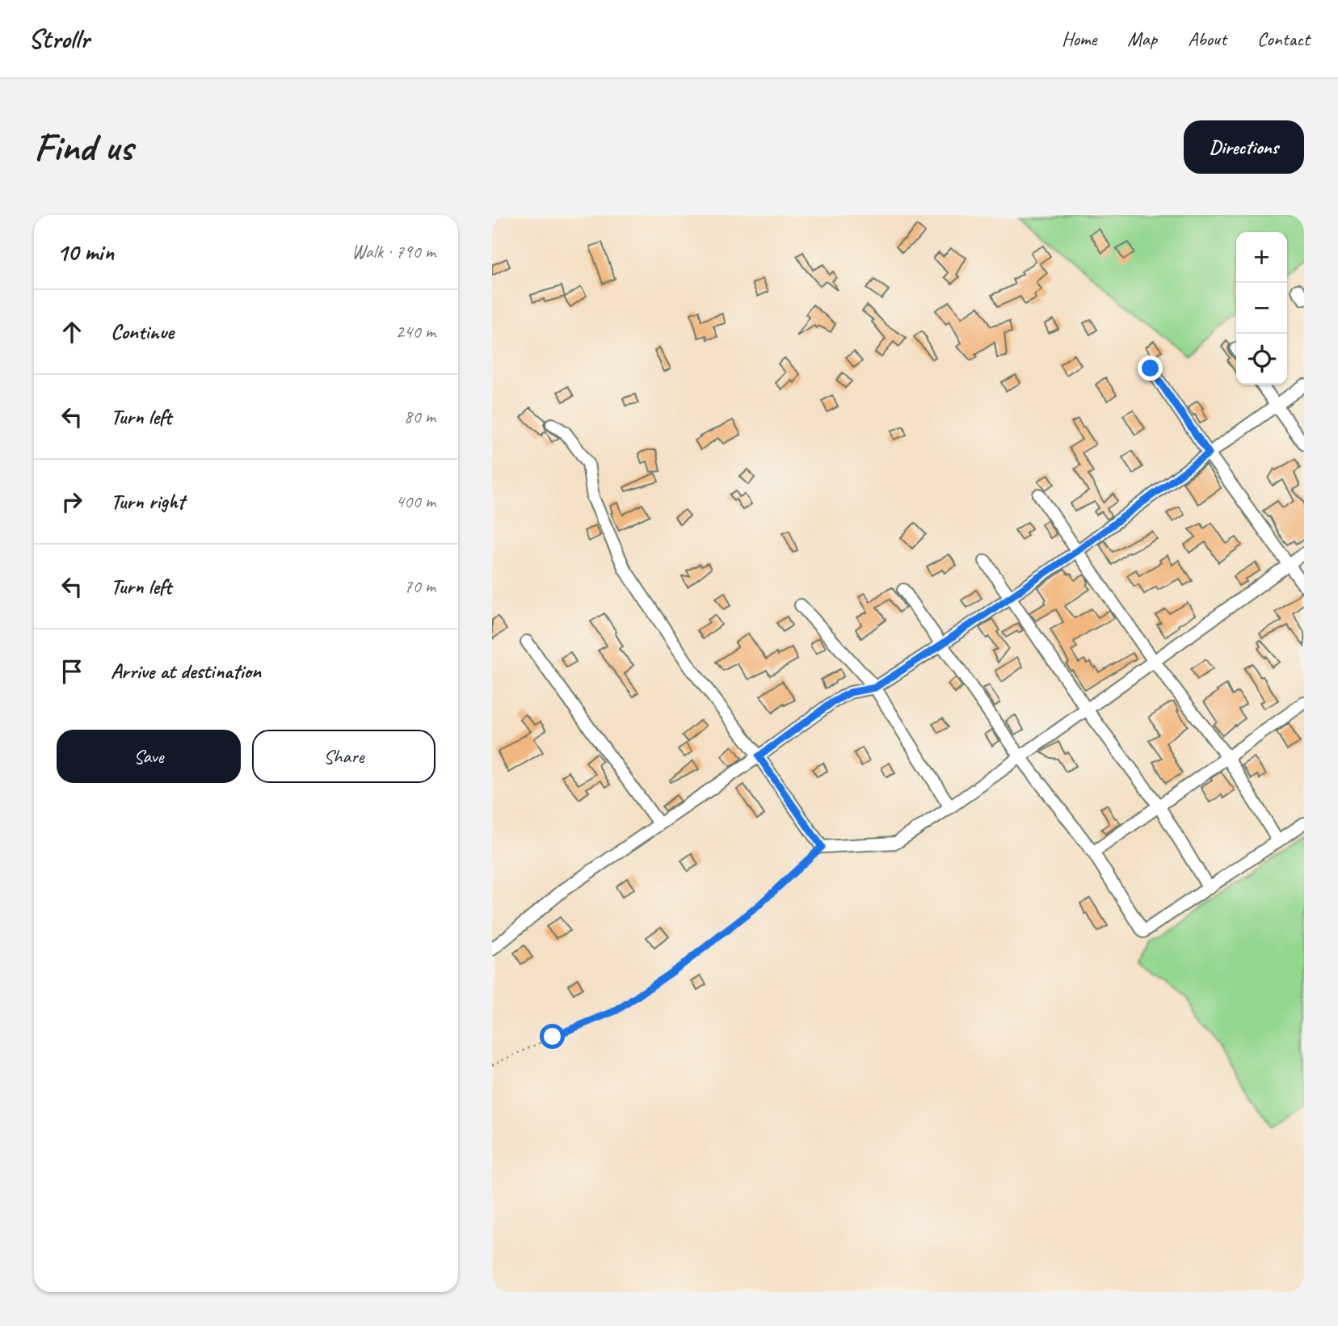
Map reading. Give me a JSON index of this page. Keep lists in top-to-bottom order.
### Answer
{
  "page": {
    "header": "Strollr",
    "nav": [
      "Home",
      "Map",
      "About",
      "Contact"
    ],
    "buttons": [
      "Directions",
      ["Save", "Share"]
    ],
    "title": "Find us",
    "heading": ["10 min", "Walk · 790 m"],
    "map_buttons": ["+", "−"],
    "list": [
      ["Continue", "240 m"],
      ["Turn left", "80 m"],
      ["Turn right", "400 m"],
      ["Turn left", "70 m"],
      "Arrive at destination"
    ]
  }
}
